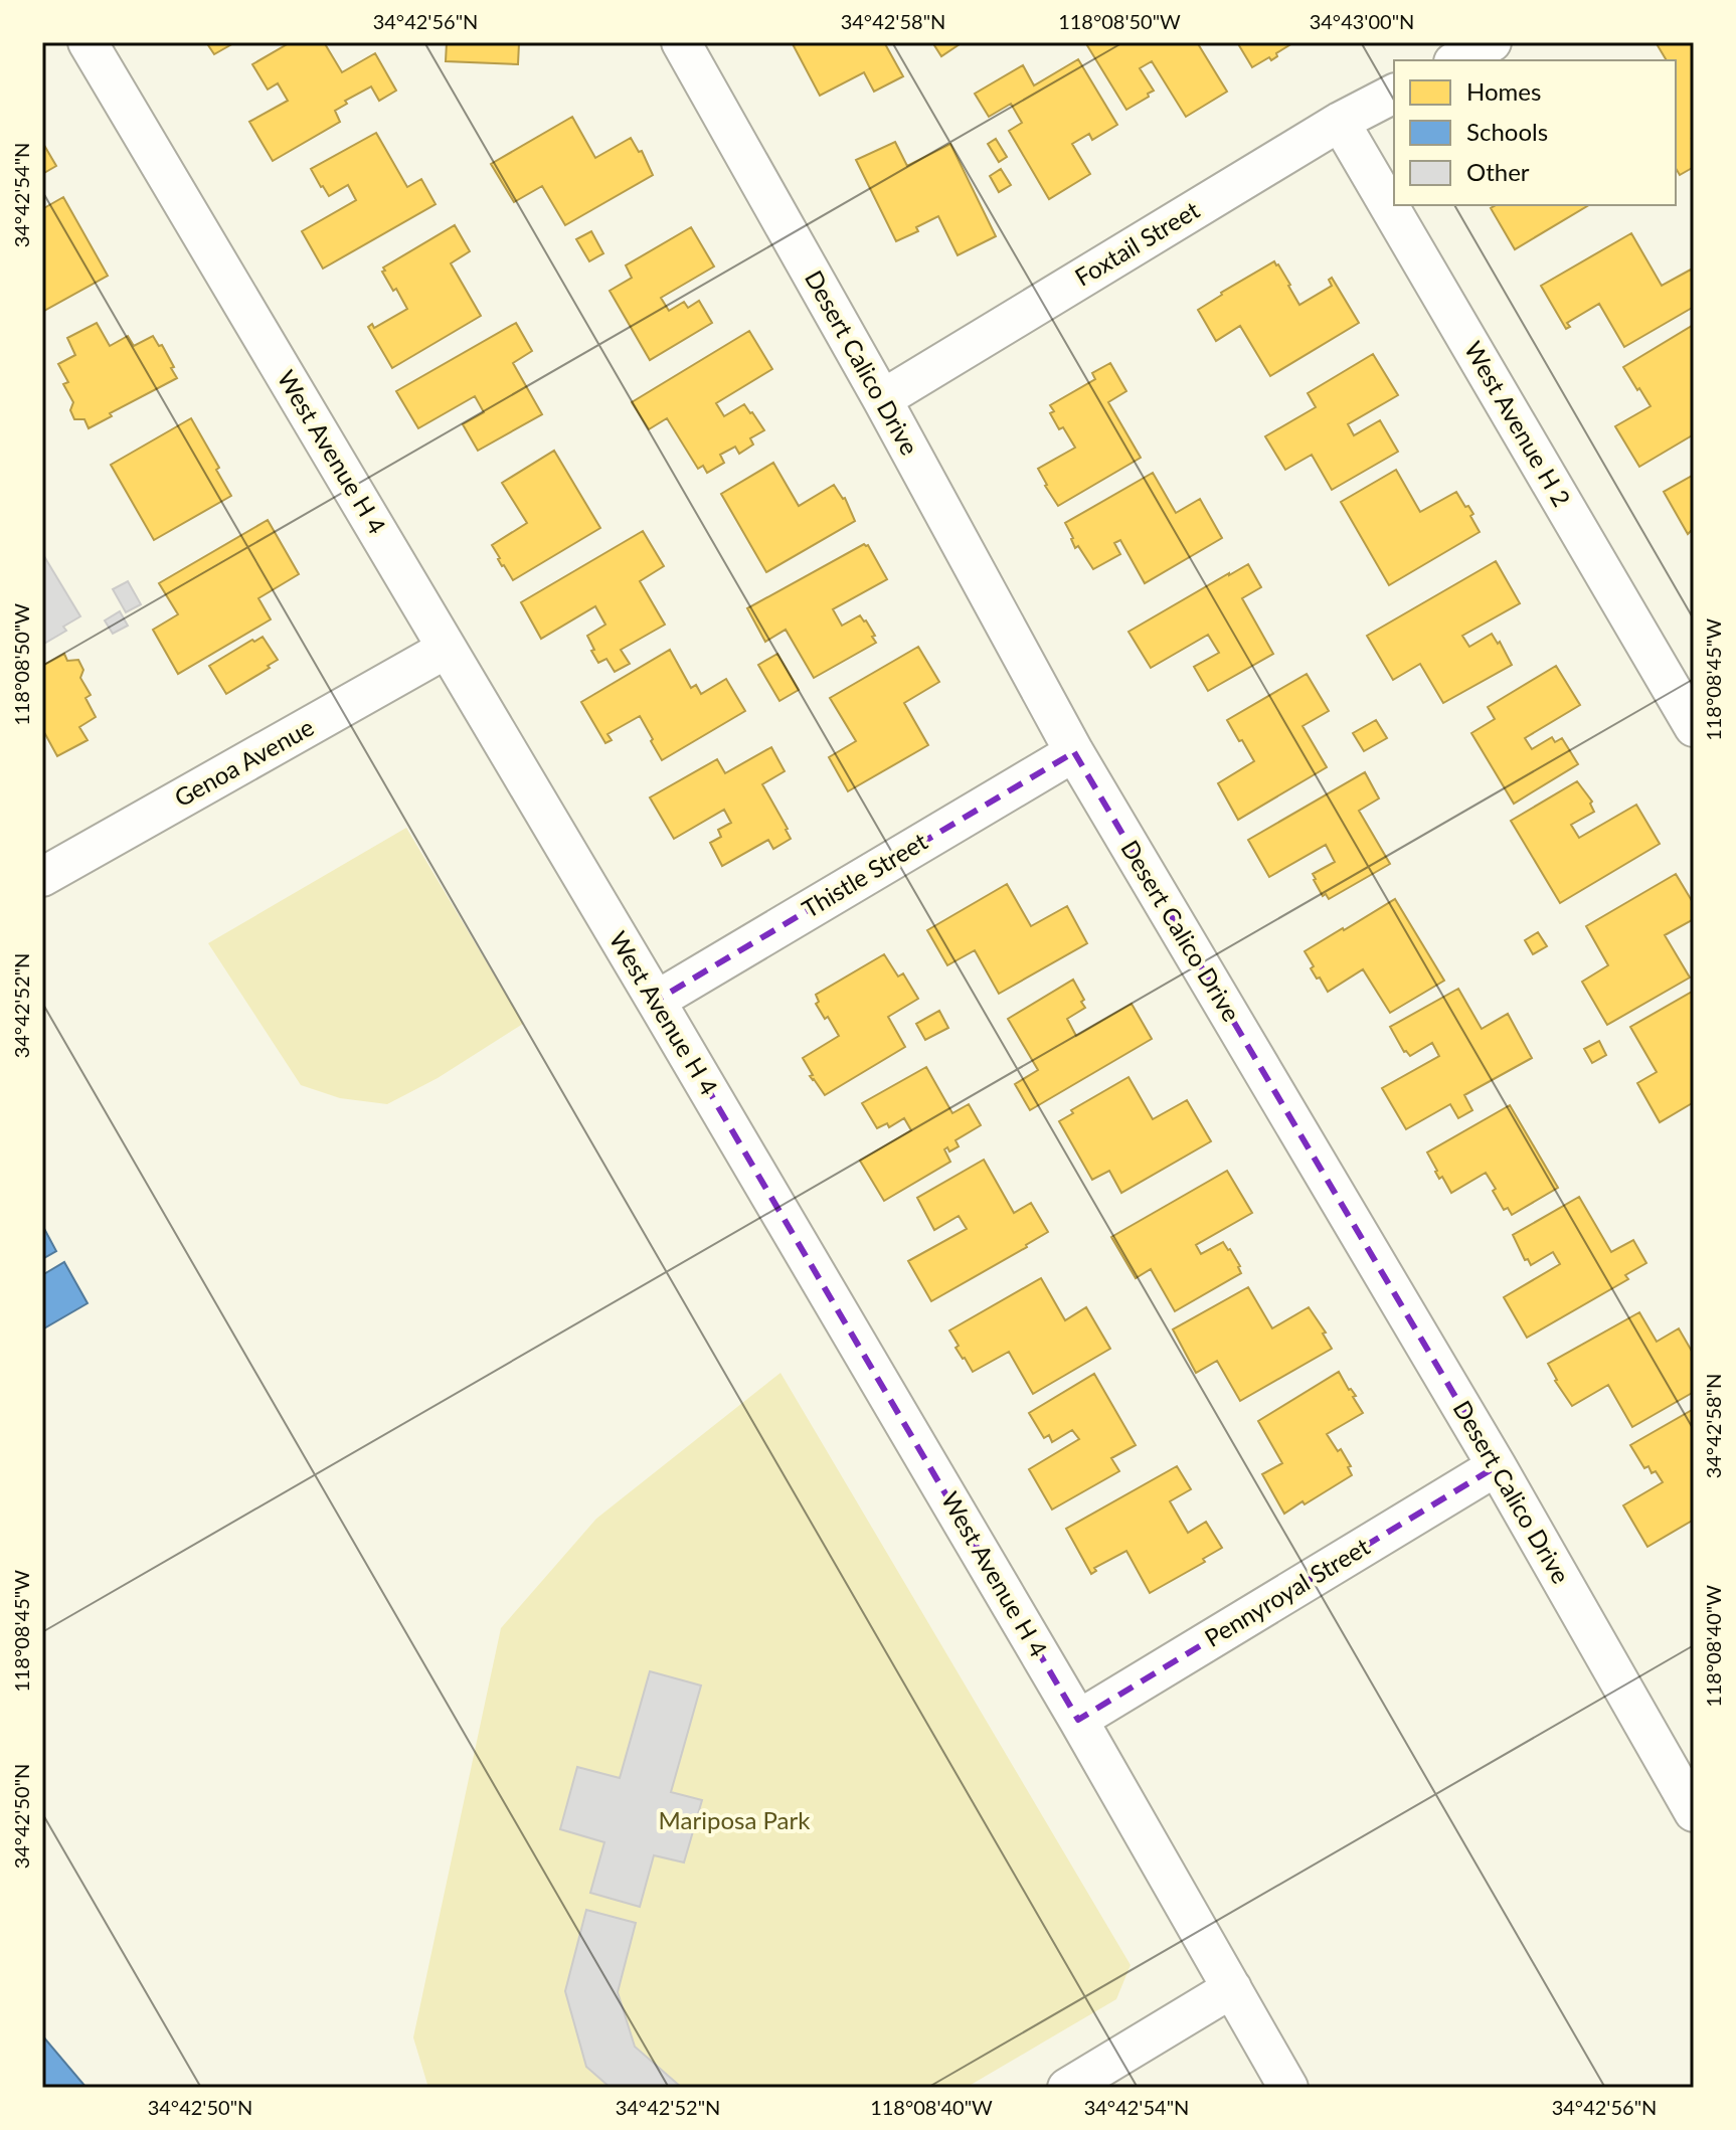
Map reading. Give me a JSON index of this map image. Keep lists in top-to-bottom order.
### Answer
{
  "streets": {
    "street": [
      "Foxtail Street",
      "Desert Calico Drive",
      "West Avenue H 2",
      "West Avenue H 4",
      "Genoa Avenue",
      "Thistle Street",
      "Pennyroyal Street"
    ]
  },
  "crossings": [
    ["Foxtail Street", "Desert Calico Drive"],
    ["Foxtail Street", "West Avenue H 2"],
    ["Desert Calico Drive", "Thistle Street"],
    ["Desert Calico Drive", "Pennyroyal Street"],
    ["West Avenue H 4", "Genoa Avenue"],
    ["West Avenue H 4", "Thistle Street"],
    ["West Avenue H 4", "Pennyroyal Street"]
  ],
  "parks": ["Mariposa Park"],
  "legend": ["Homes", "Schools", "Other"],
  "coordinates": [
    "34°42'56\"N",
    "34°42'58\"N",
    "118°08'50\"W",
    "34°43'00\"N",
    "34°42'54\"N",
    "118°08'45\"W",
    "34°42'52\"N",
    "118°08'40\"W",
    "34°42'50\"N"
  ]
}
